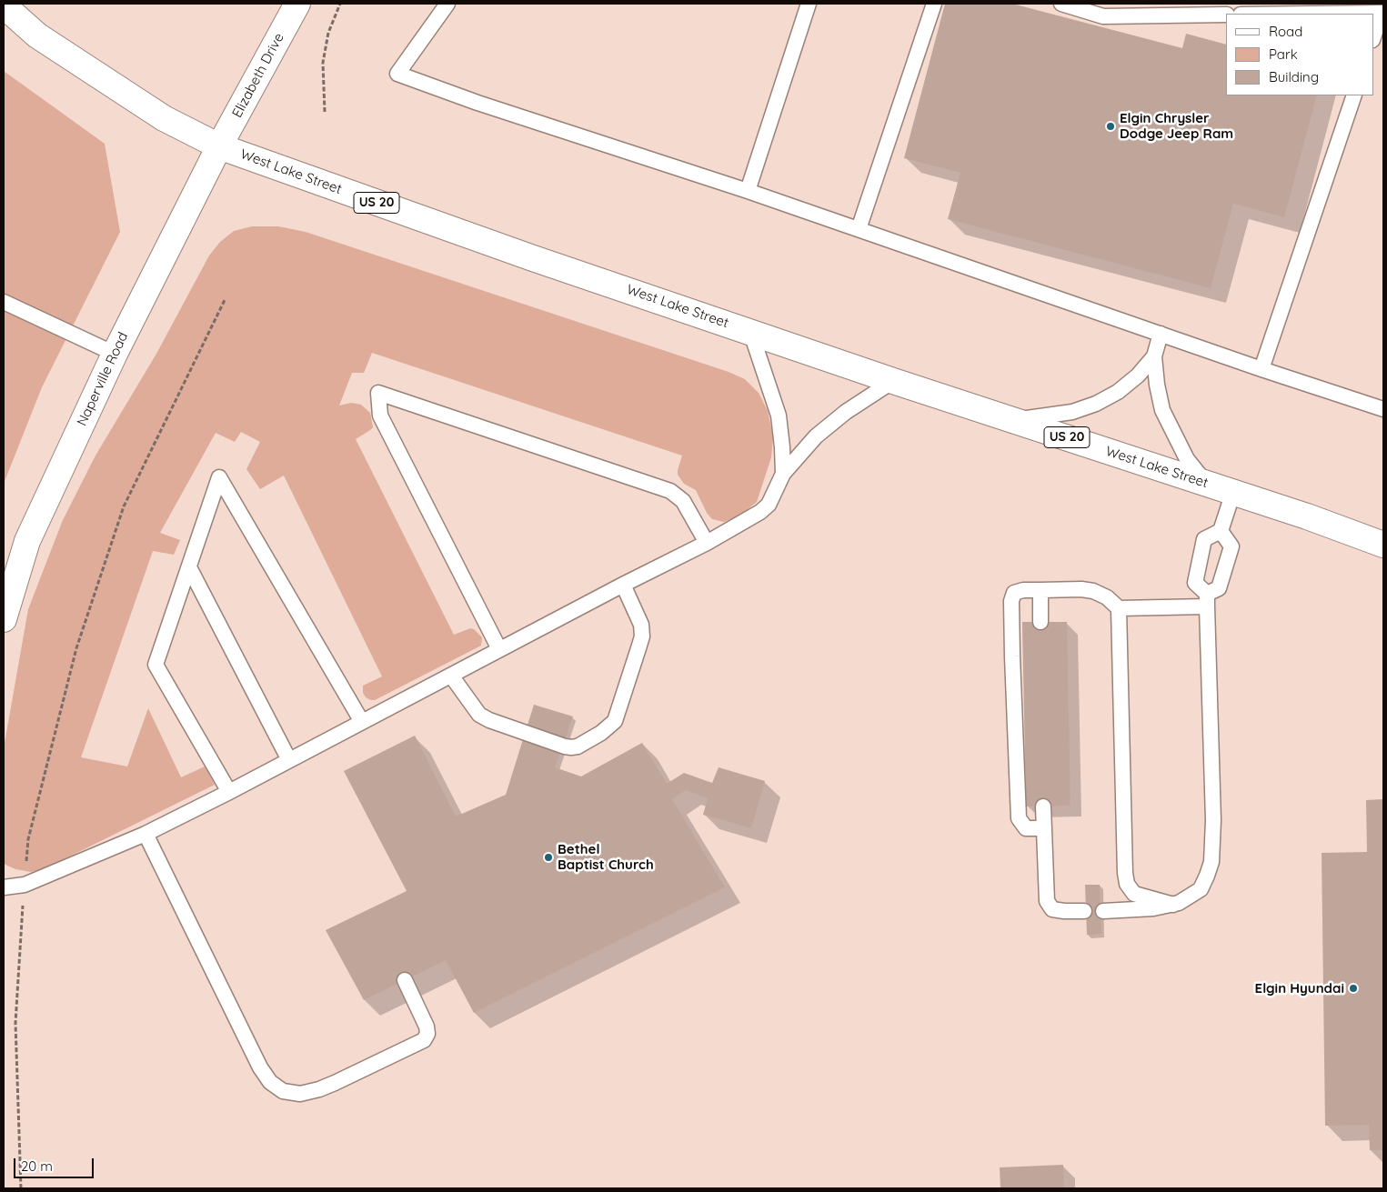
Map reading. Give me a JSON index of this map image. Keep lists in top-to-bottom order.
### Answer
{
  "streets": {
    "main road": [
      "Elizabeth Drive",
      "West Lake Street",
      "US 20",
      "Naperville Road"
    ]
  },
  "crossings": [
    ["Elizabeth Drive", "West Lake Street"],
    ["Elizabeth Drive", "Naperville Road"],
    ["West Lake Street", "Naperville Road"]
  ],
  "places": ["Elgin Chrysler Dodge Jeep Ram", "Bethel Baptist Church", "Elgin Hyundai"],
  "legend": ["Road", "Park", "Building"],
  "scale_bar": "20 m"
}
